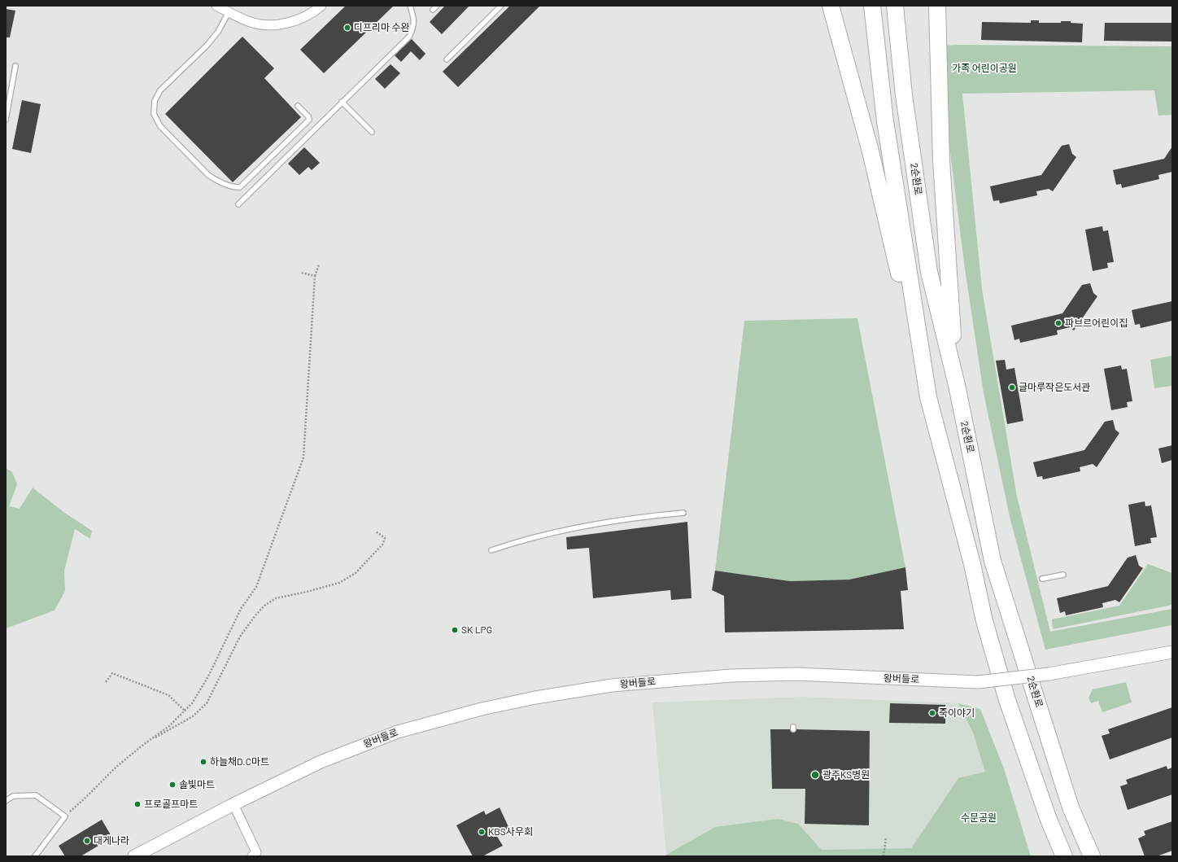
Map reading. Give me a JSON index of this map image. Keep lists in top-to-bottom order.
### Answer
{
  "streets": {
    "highway": ["2순환로"],
    "main road": ["왕버들로"]
  },
  "parks": ["가족 어린이공원", "수문공원"],
  "places": [
    "디프리마 수완",
    "파브르어린이집",
    "글마루작은도서관",
    "SK LPG",
    "죽이야기",
    "하늘채D.C마트",
    "광주KS병원",
    "솔빛마트",
    "프로골프마트",
    "KBS사우회",
    "대게나라"
  ]
}
